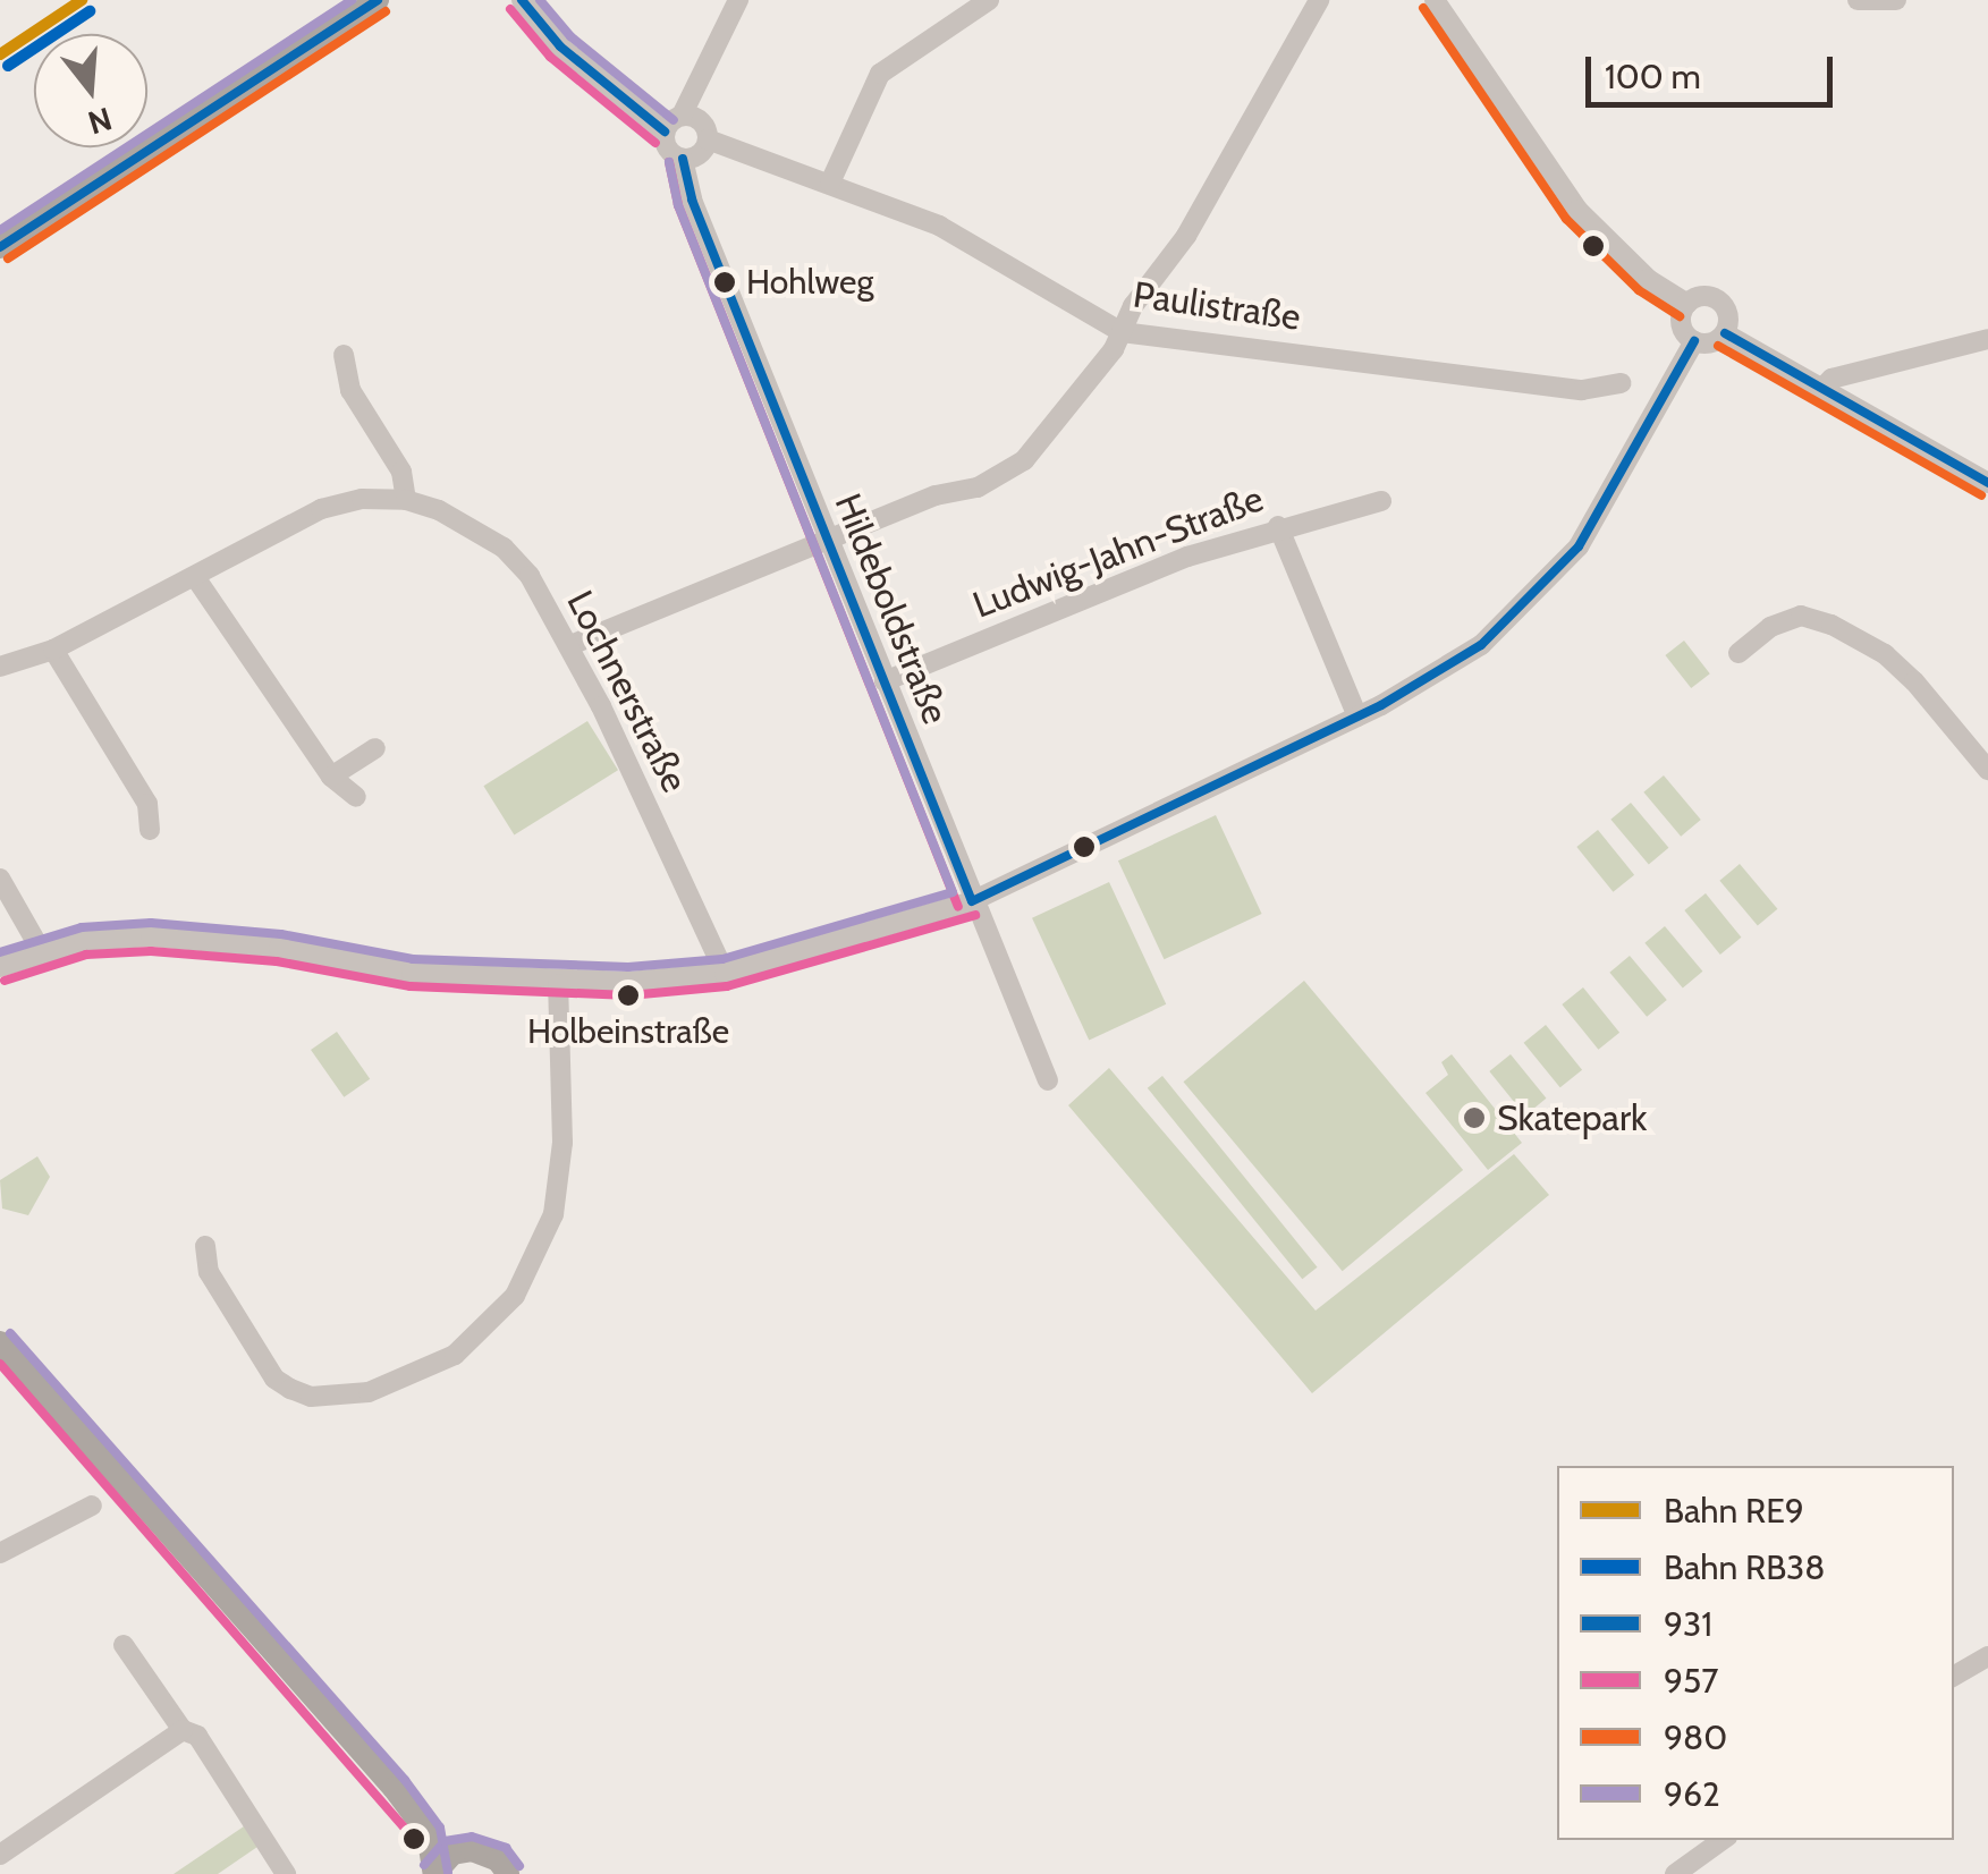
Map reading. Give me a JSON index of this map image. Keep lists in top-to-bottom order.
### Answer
{
  "streets": {
    "street": [
      "Paulistraße",
      "Ludwig-Jahn-Straße",
      "Hildeboldstraße",
      "Lochnerstraße"
    ]
  },
  "crossings": [
    ["Paulistraße", "Hildeboldstraße"],
    ["Ludwig-Jahn-Straße", "Hildeboldstraße"]
  ],
  "places": ["Hohlweg", "Holbeinstraße", "Skatepark"],
  "lines": [
    "rail line RE9",
    "transit line 931",
    "transit line 962",
    "transit line 980",
    "transit line 957",
    "rail line RB38"
  ],
  "legend": [
    "Bahn RE9",
    "Bahn RB38",
    "931",
    "957",
    "980",
    "962"
  ],
  "scale_bar": "100 m",
  "north": "bottom"
}
